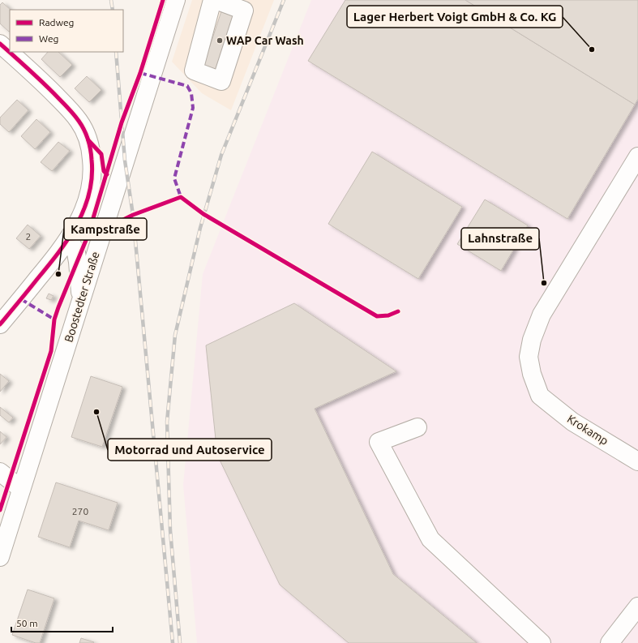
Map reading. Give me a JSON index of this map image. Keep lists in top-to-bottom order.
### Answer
{
  "streets": {
    "street": ["Boostedter Straße", "Krokamp"]
  },
  "places": [
    "WAP Car Wash",
    "Lager Herbert Voigt GmbH & Co. KG",
    "Kampstraße",
    "Lahnstraße",
    "Motorrad und Autoservice"
  ],
  "house_numbers": ["2", "270"],
  "legend": ["Radweg", "Weg"],
  "scale_bar": "50 m"
}
